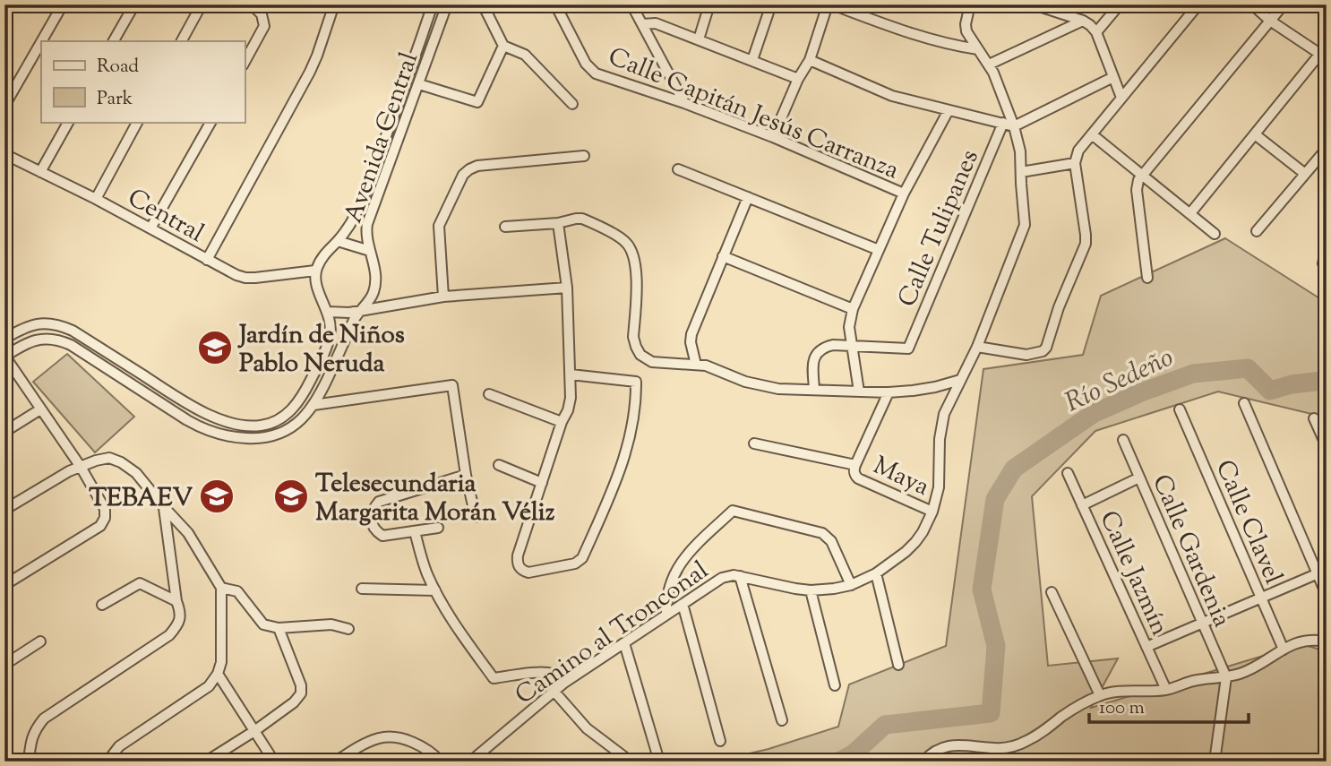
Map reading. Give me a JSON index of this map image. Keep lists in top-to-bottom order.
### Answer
{
  "streets": {
    "street": [
      "Calle Capitán Jesús Carranza",
      "Avenida Central",
      "Central",
      "Calle Tulipanes",
      "Maya",
      "Calle Clavel",
      "Calle Gardenia",
      "Calle Jazmín",
      "Camino al Tronconal"
    ]
  },
  "crossings": [
    ["Avenida Central", "Central"],
    ["Maya", "Camino al Tronconal"]
  ],
  "water": ["Río Sedeño"],
  "places": {
    "school or university": ["Jardín de Niños Pablo Neruda", "TEBAEV", "Telesecundaria Margarita Morán Véliz"]
  },
  "legend": ["Road", "Park"],
  "scale_bar": "100 m"
}
